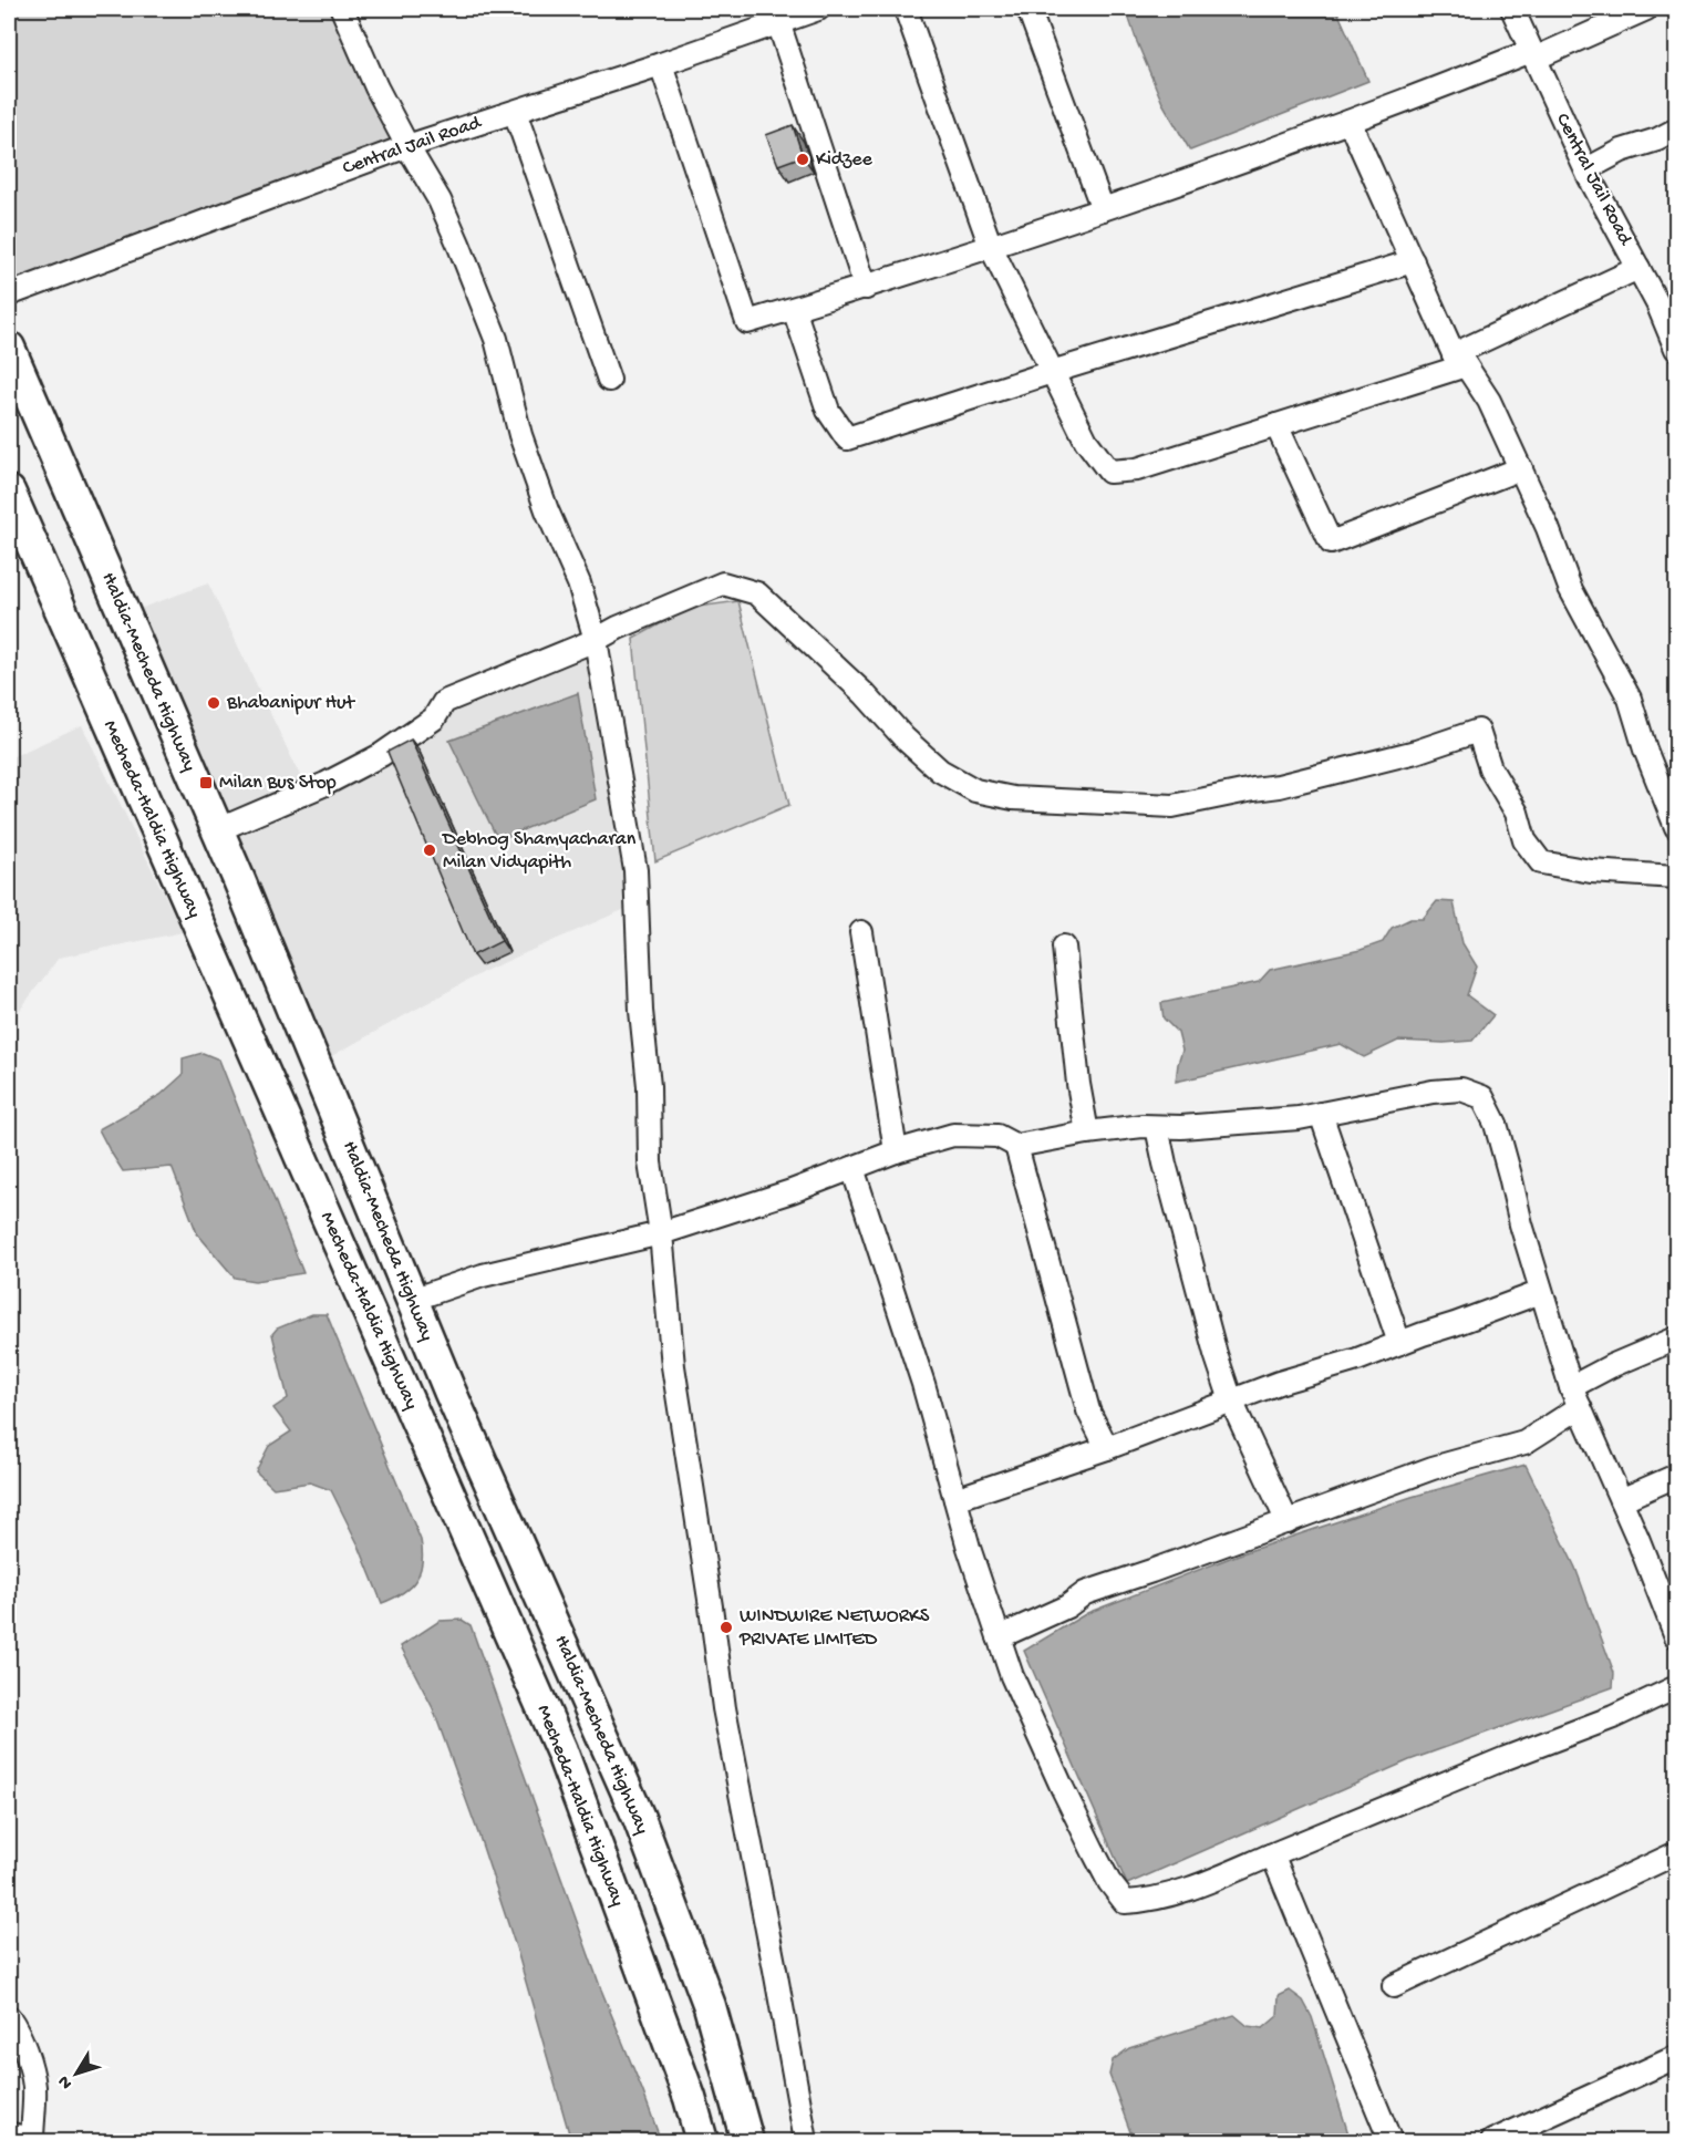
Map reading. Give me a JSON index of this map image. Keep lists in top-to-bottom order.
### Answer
{
  "streets": {
    "highway": ["Haldia-Mecheda Highway", "Mecheda-Haldia Highway"],
    "street": ["Central Jail Road"]
  },
  "places": {
    "other": [
      "Kidzee",
      "Bhabanipur Hut",
      "Debhog Shamyacharan Milan Vidyapith",
      "WINDWIRE NETWORKS PRIVATE LIMITED"
    ],
    "transit": ["Milan Bus Stop"]
  },
  "north": "bottom left"
}
